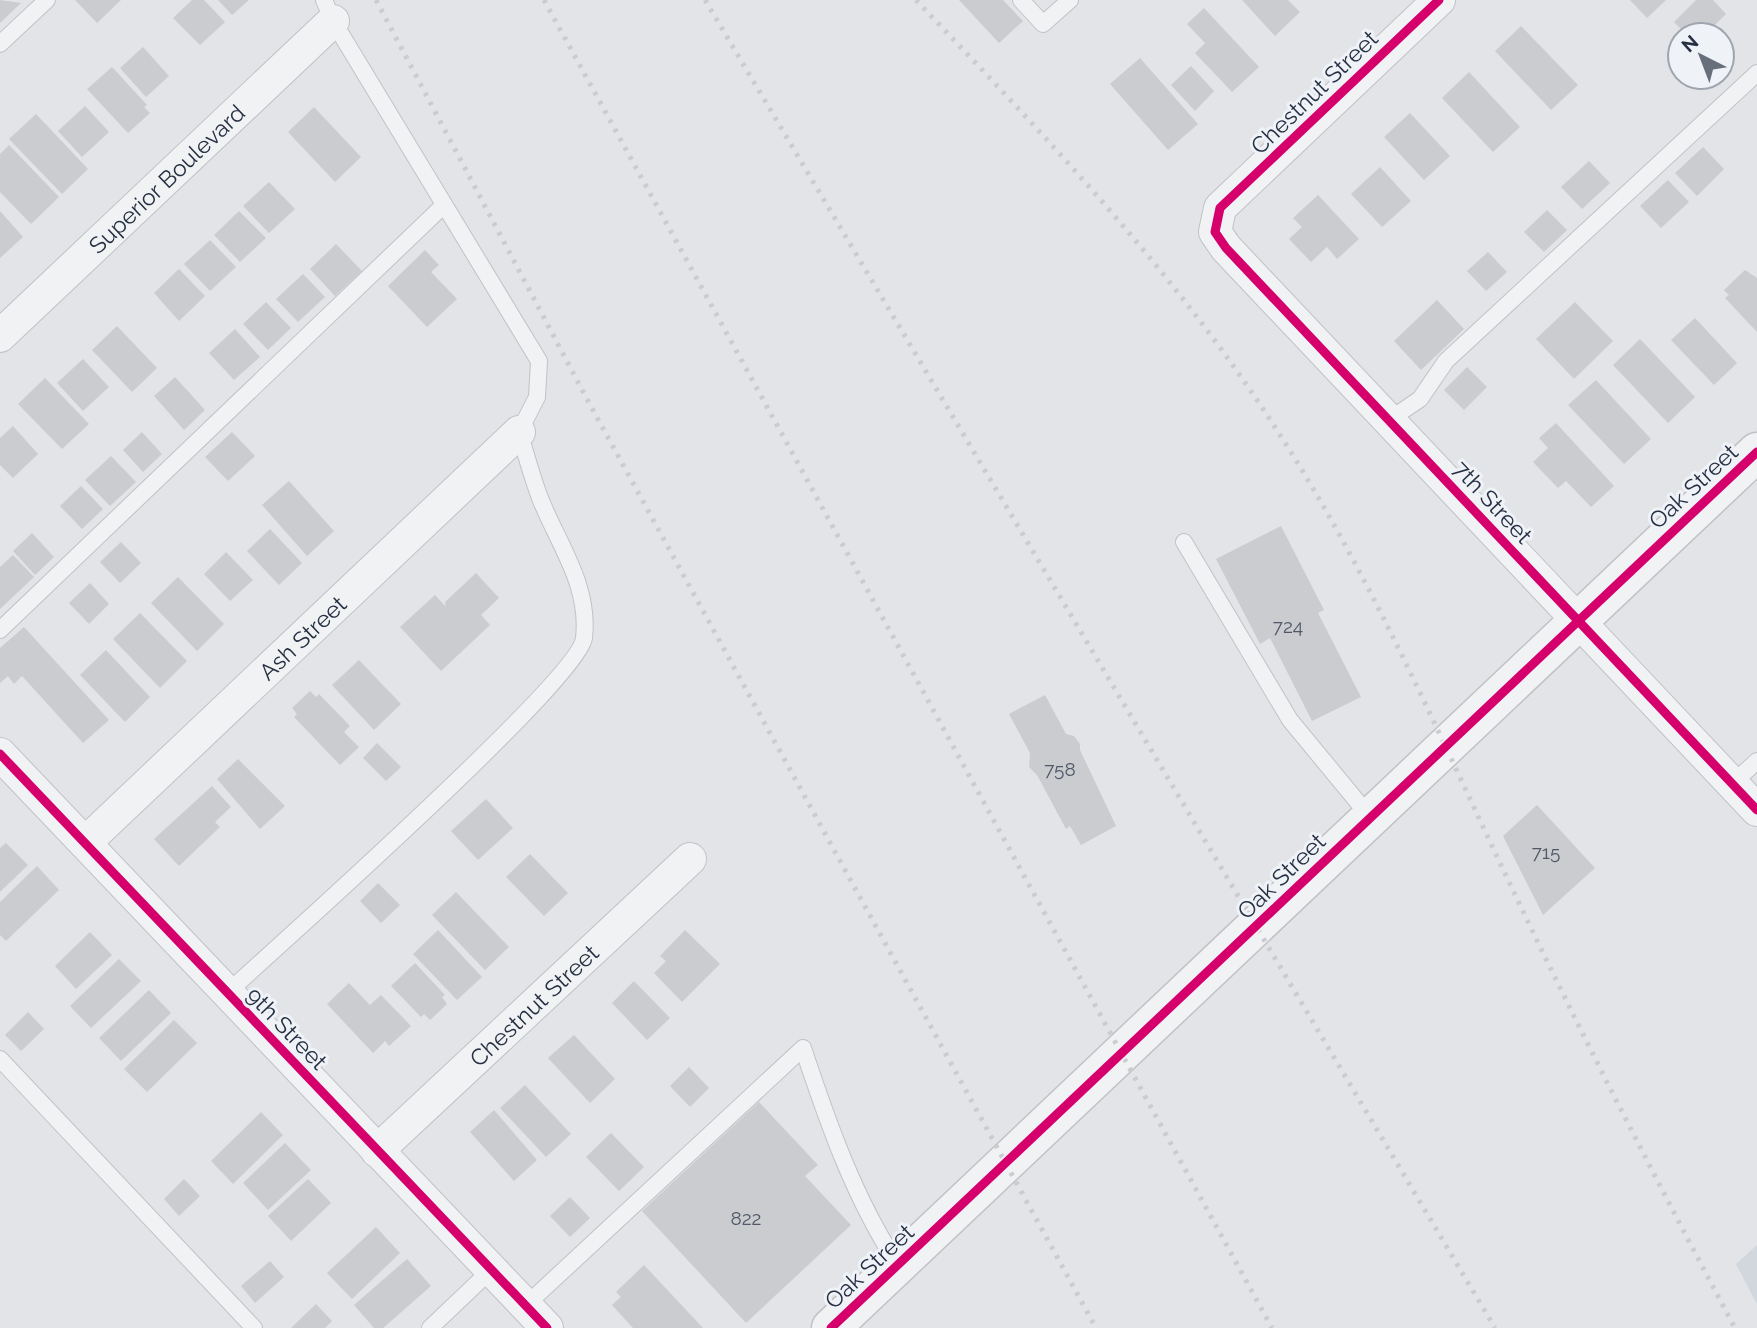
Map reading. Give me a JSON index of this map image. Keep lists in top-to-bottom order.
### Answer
{
  "streets": {
    "street": [
      "Chestnut Street",
      "Superior Boulevard",
      "Oak Street",
      "7th Street",
      "Ash Street",
      "9th Street"
    ]
  },
  "crossings": [
    ["Chestnut Street", "7th Street"],
    ["Chestnut Street", "9th Street"],
    ["Oak Street", "7th Street"],
    ["Ash Street", "9th Street"]
  ],
  "house_numbers": [
    "724",
    "758",
    "715",
    "822"
  ],
  "north": "top left"
}
